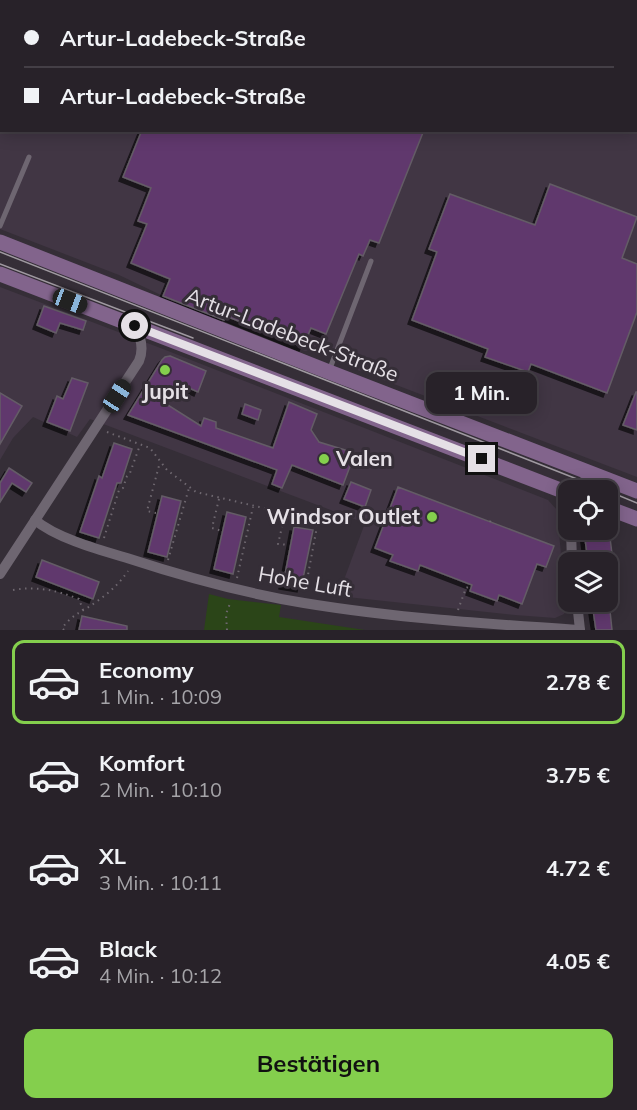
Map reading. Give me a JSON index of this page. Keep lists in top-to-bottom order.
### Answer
{
  "streets": {
    "street": ["Artur-Ladebeck-Straße", "Hohe Luft"]
  },
  "places": ["Jupit", "Valen", "Windsor Outlet"],
  "page": {
    "banner": ["Artur-Ladebeck-Straße", "Artur-Ladebeck-Straße"],
    "bubble": "1 Min.",
    "list": [
      {
        "name": "Economy",
        "note": "1 Min. · 10:09",
        "value": "2.78 €"
      },
      {
        "name": "Komfort",
        "note": "2 Min. · 10:10",
        "value": "3.75 €"
      },
      {
        "name": "XL",
        "note": "3 Min. · 10:11",
        "value": "4.72 €"
      },
      {
        "name": "Black",
        "note": "4 Min. · 10:12",
        "value": "4.05 €"
      }
    ],
    "buttons": "Bestätigen"
  }
}
